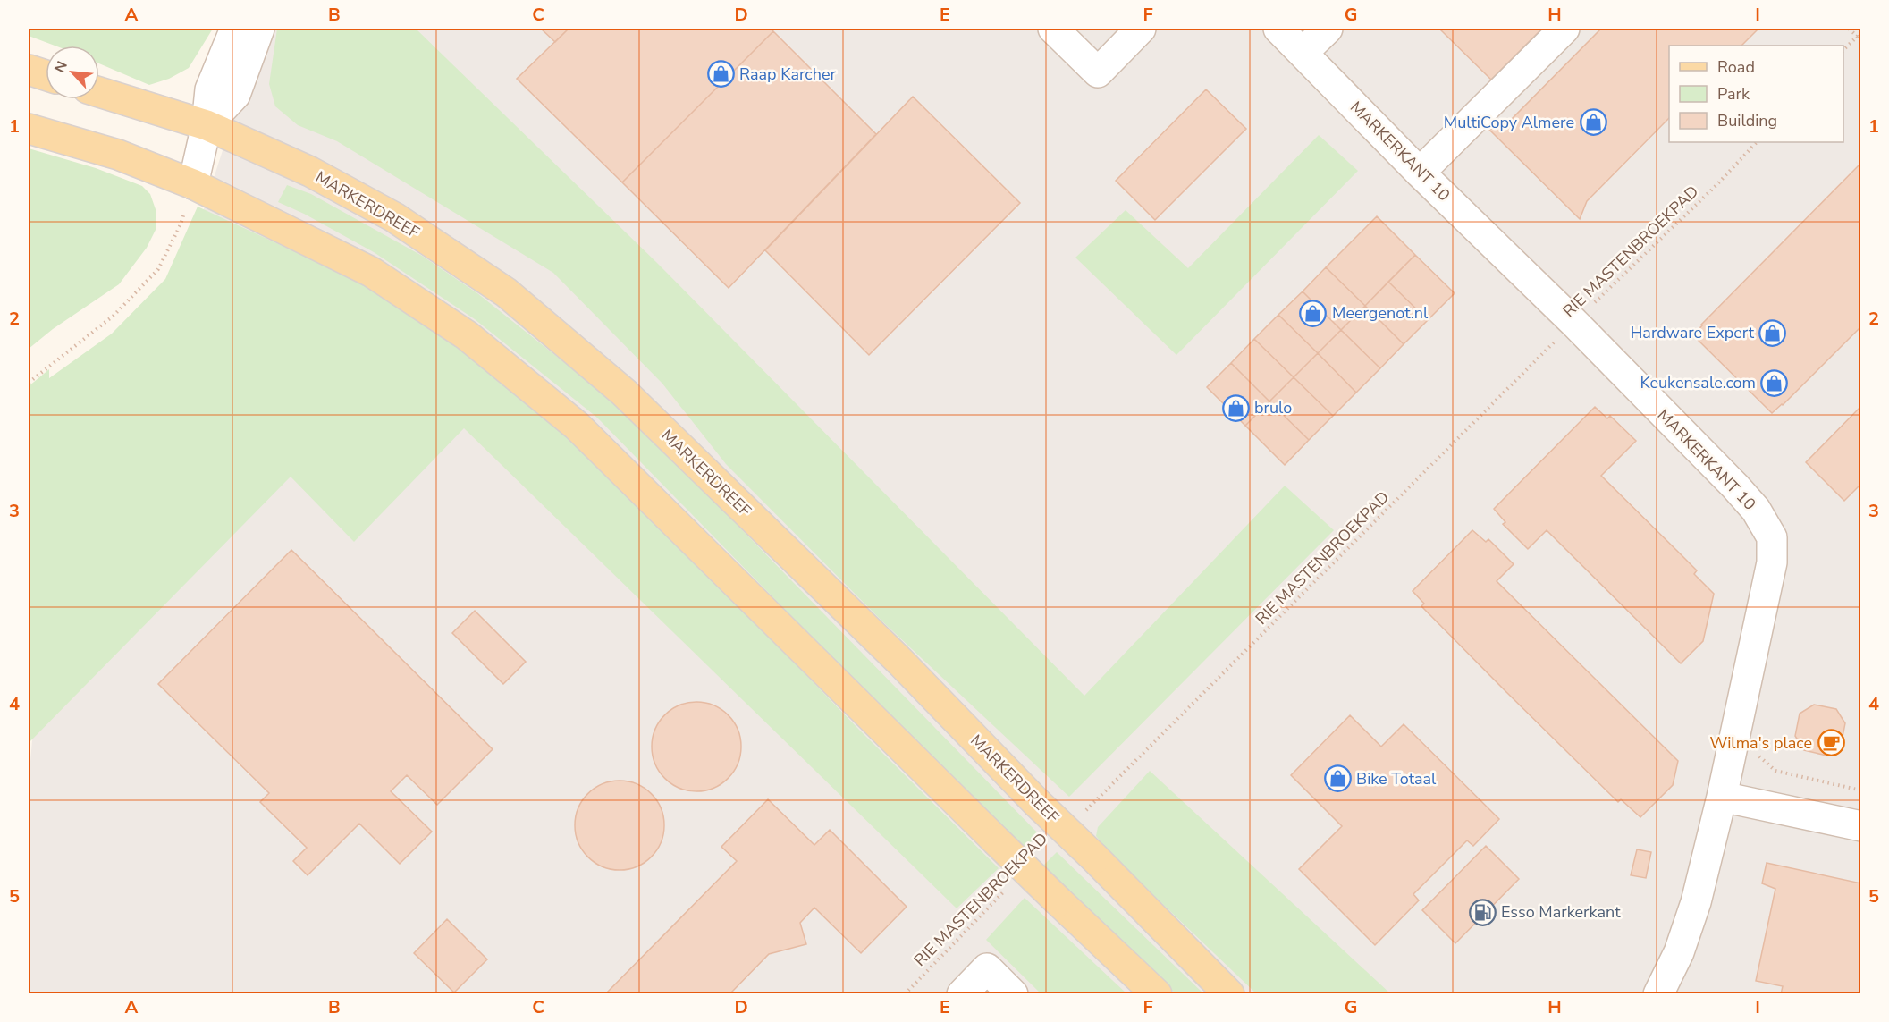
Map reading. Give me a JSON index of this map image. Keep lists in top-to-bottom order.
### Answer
{
  "streets": {
    "main road": ["MARKERDREEF"],
    "street": ["MARKERKANT 10"],
    "path": ["RIE MASTENBROEKPAD"]
  },
  "crossings": [
    ["MARKERKANT 10", "RIE MASTENBROEKPAD"]
  ],
  "places": {
    "shop": [
      "Raap Karcher",
      "MultiCopy Almere",
      "Meergenot.nl",
      "Hardware Expert",
      "Keukensale.com",
      "brulo",
      "Bike Totaal"
    ],
    "cafe": ["Wilma's place"],
    "fuel station": ["Esso Markerkant"]
  },
  "legend": ["Road", "Park", "Building"],
  "north": "top left",
  "grid": {
    "columns": [
      "A",
      "B",
      "C",
      "D",
      "E",
      "F",
      "G",
      "H",
      "I"
    ],
    "rows": [
      "1",
      "2",
      "3",
      "4",
      "5"
    ]
  }
}
